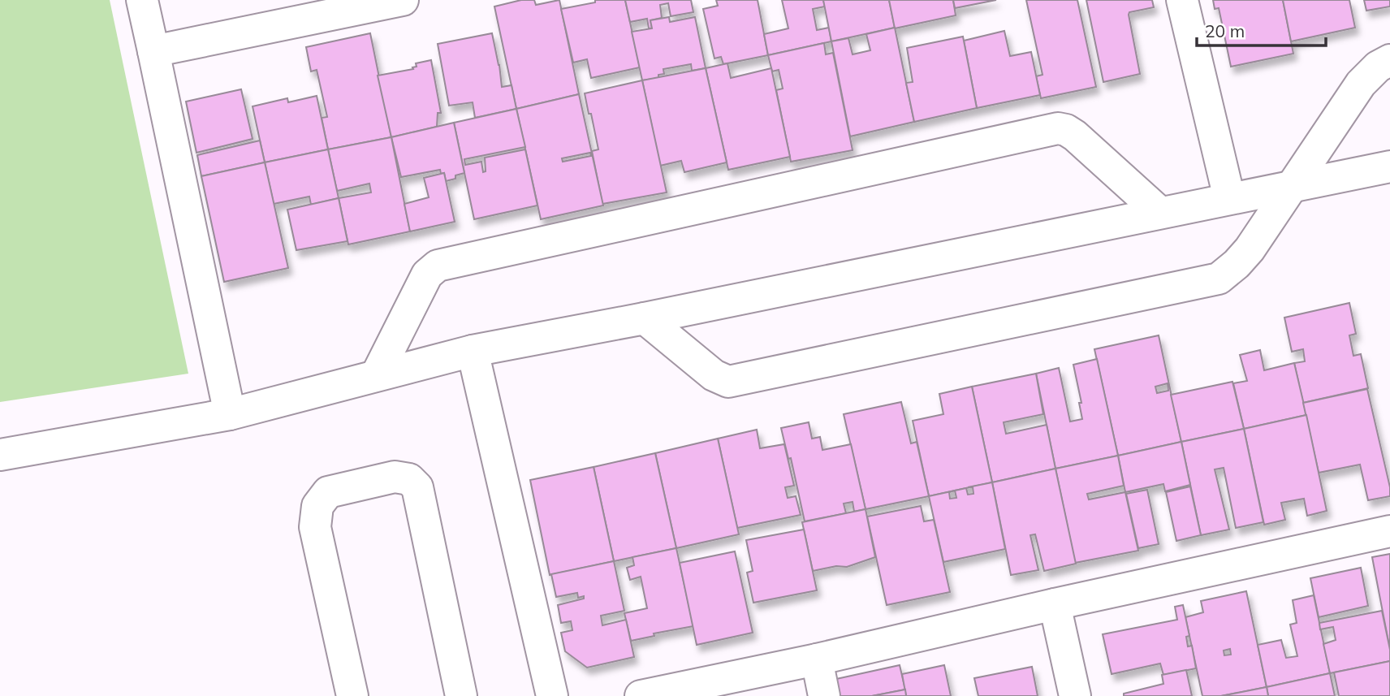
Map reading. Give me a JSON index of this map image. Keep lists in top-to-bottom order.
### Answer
{
  "scale_bar": "20 m"
}
